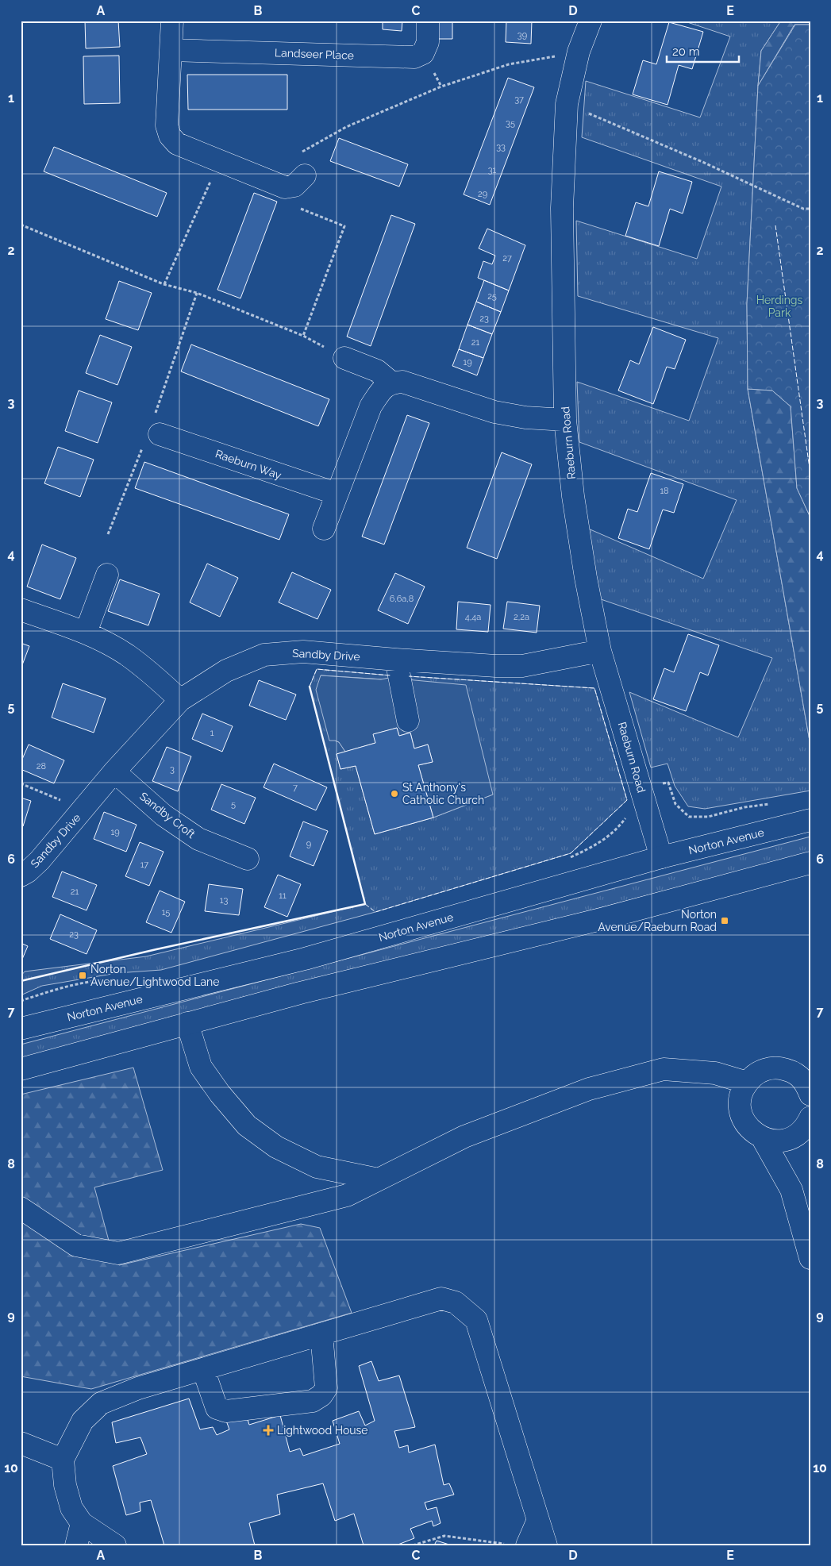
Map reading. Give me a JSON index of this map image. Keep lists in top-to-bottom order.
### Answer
{
  "streets": {
    "main road": [
      "Landseer Place",
      "Raeburn Road",
      "Raeburn Way",
      "Sandby Drive",
      "Sandby Croft",
      "Norton Avenue"
    ]
  },
  "crossings": [
    ["Raeburn Road", "Sandby Drive"],
    ["Raeburn Road", "Norton Avenue"],
    ["Sandby Drive", "Sandby Croft"]
  ],
  "parks": ["Herdings Park"],
  "places": {
    "other": ["St Anthony's Catholic Church"],
    "transit": ["Norton Avenue/Raeburn Road", "Norton Avenue/Lightwood Lane"],
    "health": ["Lightwood House"]
  },
  "house_numbers": [
    "39",
    "37",
    "35",
    "33",
    "31",
    "29",
    "27",
    "25",
    "23",
    "21",
    "19",
    "18",
    "6,6a,8",
    "4,4a",
    "2,2a",
    "1",
    "28",
    "3",
    "7",
    "5",
    "19",
    "9",
    "17",
    "21",
    "11",
    "13",
    "15",
    "23"
  ],
  "scale_bar": "20 m",
  "grid": {
    "columns": [
      "A",
      "B",
      "C",
      "D",
      "E"
    ],
    "rows": [
      "1",
      "2",
      "3",
      "4",
      "5",
      "6",
      "7",
      "8",
      "9",
      "10"
    ]
  }
}
